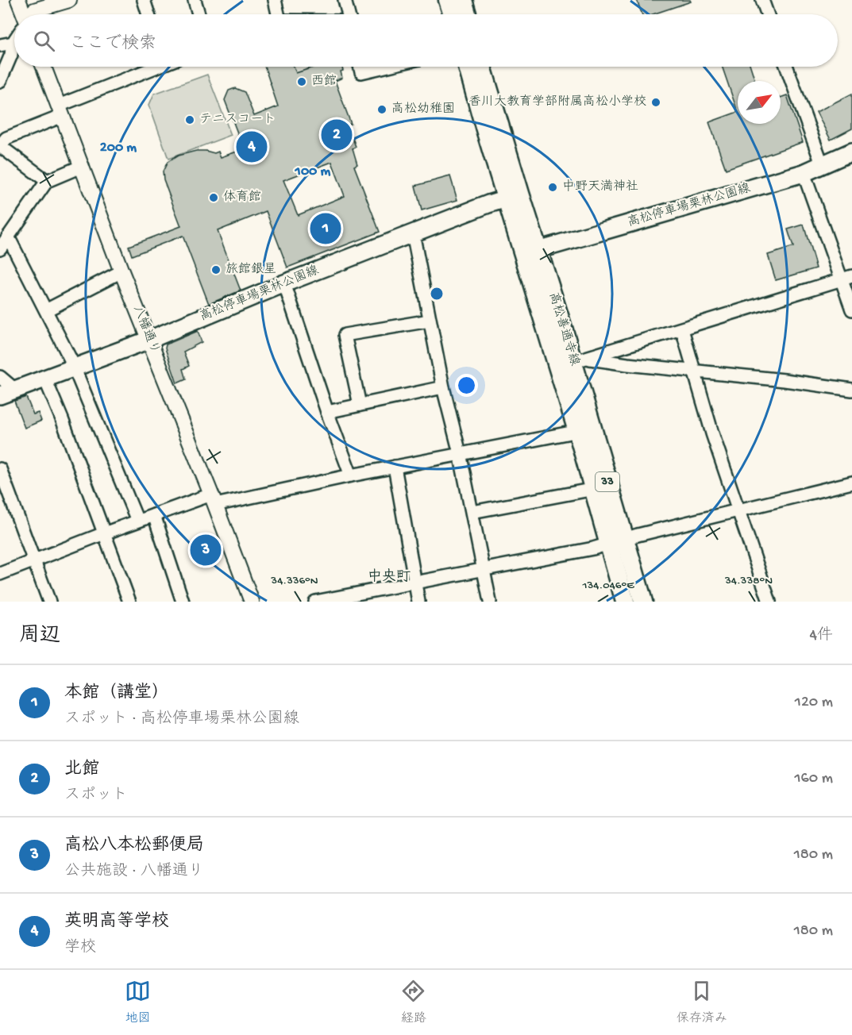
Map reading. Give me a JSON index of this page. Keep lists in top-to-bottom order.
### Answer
{
  "streets": {
    "main road": ["高松停車場栗林公園線", "高松善通寺線", "33"],
    "street": ["八幡通り"]
  },
  "crossings": [
    ["高松停車場栗林公園線", "高松善通寺線"],
    ["高松停車場栗林公園線", "八幡通り"]
  ],
  "districts": ["中央町"],
  "places": [
    "西館",
    "香川大教育学部附属高松小学校",
    "高松幼稚園",
    "テニスコート",
    "中野天満神社",
    "体育館",
    "旅館銀星"
  ],
  "north": "top right",
  "page": {
    "search": "ここで検索",
    "pins": [
      "2",
      "4",
      "1",
      "3"
    ],
    "heading": ["周辺", "4件"],
    "list": [
      {
        "mark": "1",
        "name": "本館（講堂）",
        "note": "スポット · 高松停車場栗林公園線",
        "value": "120 m"
      },
      {
        "mark": "2",
        "name": "北館",
        "note": "スポット",
        "value": "160 m"
      },
      {
        "mark": "3",
        "name": "高松八本松郵便局",
        "note": "公共施設 · 八幡通り",
        "value": "180 m"
      },
      {
        "mark": "4",
        "name": "英明高等学校",
        "note": "学校",
        "value": "180 m"
      }
    ],
    "nav": ["地図", "経路", "保存済み"]
  },
  "coordinates": ["34.336°N", "34.338°N", "134.046°E"],
  "rings": ["200 m", "100 m"]
}
